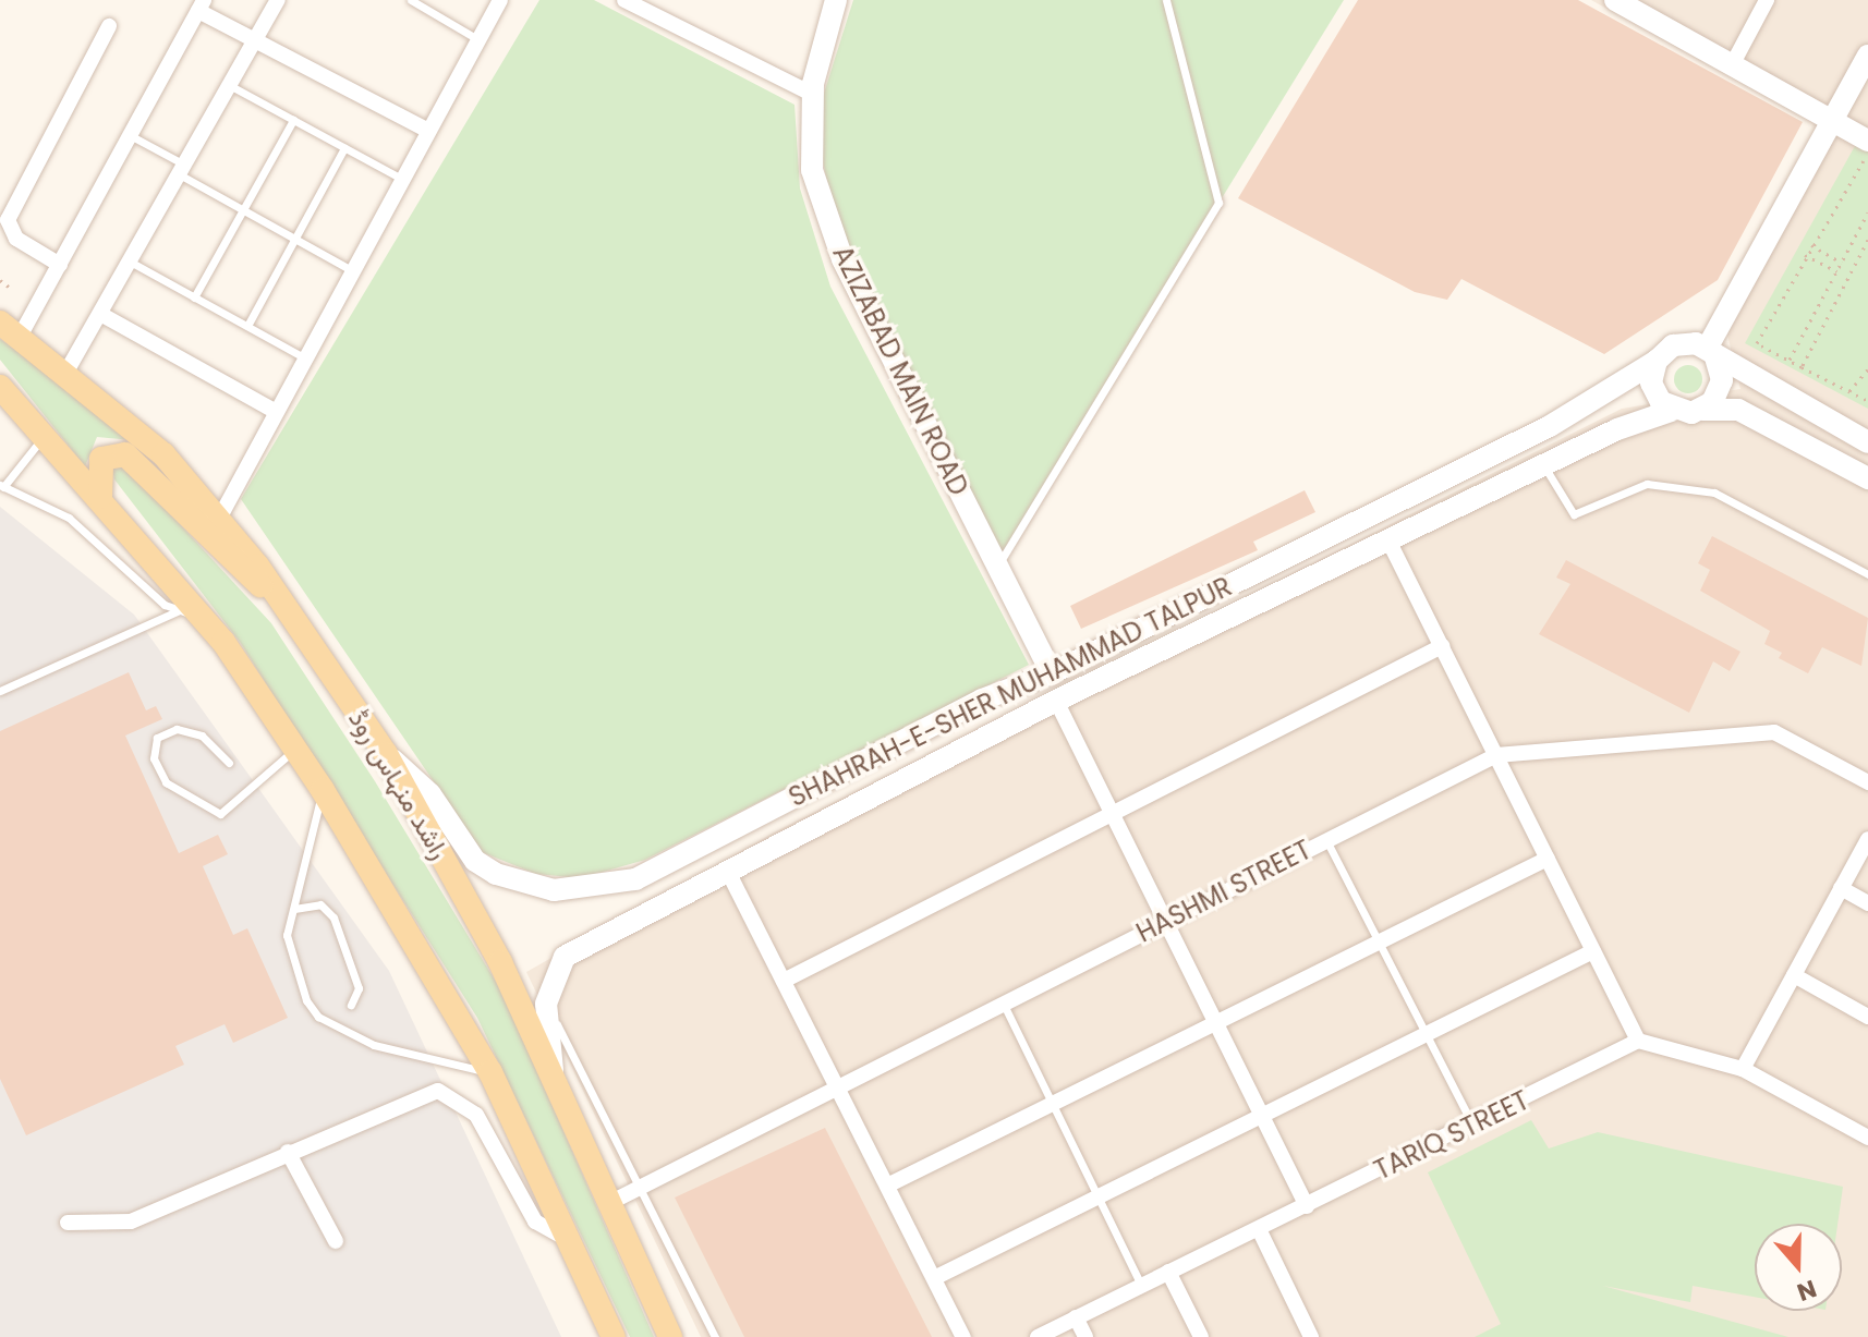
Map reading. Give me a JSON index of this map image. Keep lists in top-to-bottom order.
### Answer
{
  "streets": {
    "main road": ["AZIZABAD MAIN ROAD", "SHAHRAH-E-SHER MUHAMMAD TALPUR", "راشد منہاس روڈ"],
    "street": ["HASHMI STREET", "TARIQ STREET"]
  },
  "crossings": [
    ["AZIZABAD MAIN ROAD", "SHAHRAH-E-SHER MUHAMMAD TALPUR"],
    ["SHAHRAH-E-SHER MUHAMMAD TALPUR", "راشد منہاس روڈ"],
    ["راشد منہاس روڈ", "HASHMI STREET"]
  ],
  "north": "bottom"
}
